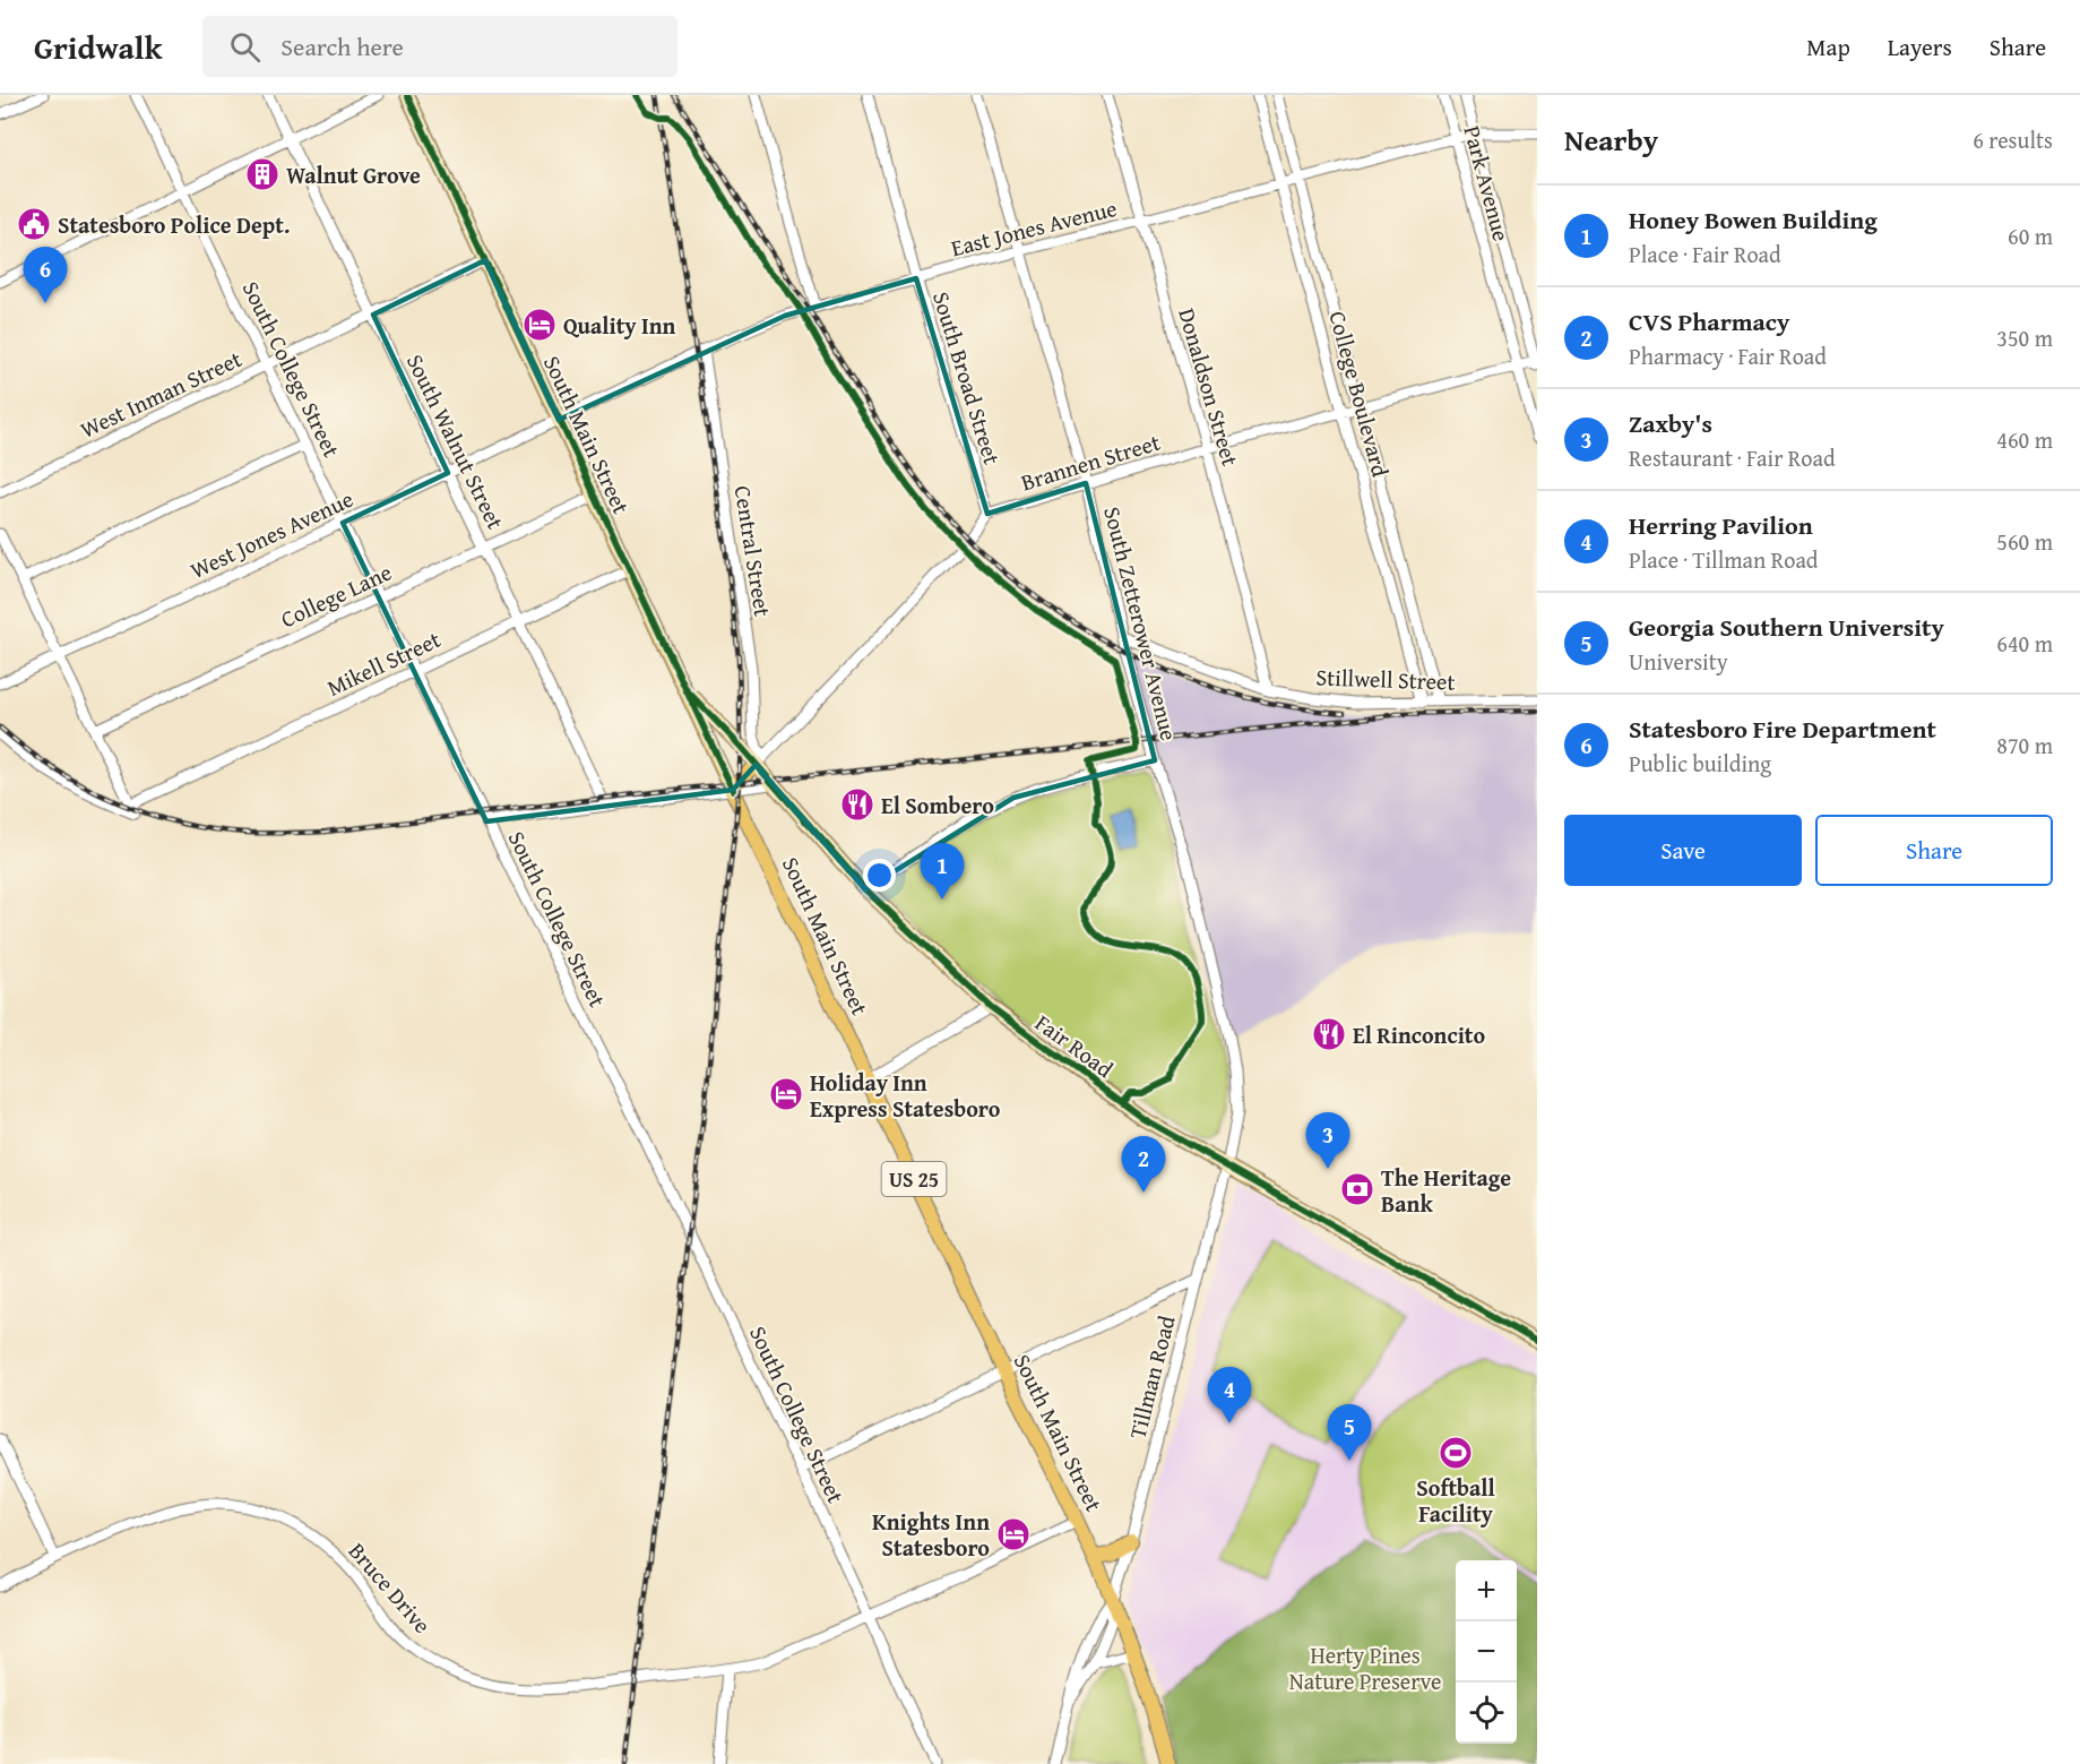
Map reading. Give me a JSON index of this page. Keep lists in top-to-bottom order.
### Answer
{
  "streets": {
    "main road": ["South Main Street", "Fair Road", "US 25"],
    "street": [
      "Park Avenue",
      "East Jones Avenue",
      "South College Street",
      "South Broad Street",
      "Donaldson Street",
      "West Inman Street",
      "College Boulevard",
      "South Walnut Street",
      "Brannen Street",
      "West Jones Avenue",
      "Central Street",
      "College Lane",
      "South Zetterower Avenue",
      "Mikell Street",
      "Stillwell Street",
      "Tillman Road",
      "Bruce Drive"
    ]
  },
  "crossings": [
    ["Park Avenue", "East Jones Avenue"],
    ["Park Avenue", "Brannen Street"],
    ["East Jones Avenue", "South Broad Street"],
    ["East Jones Avenue", "Donaldson Street"],
    ["East Jones Avenue", "College Boulevard"],
    ["East Jones Avenue", "South Main Street"],
    ["East Jones Avenue", "West Jones Avenue"],
    ["East Jones Avenue", "Central Street"],
    ["East Jones Avenue", "South Zetterower Avenue"],
    ["South College Street", "West Inman Street"],
    ["South College Street", "West Jones Avenue"],
    ["South College Street", "College Lane"],
    ["South College Street", "Mikell Street"],
    ["South College Street", "Bruce Drive"],
    ["South Broad Street", "Brannen Street"],
    ["Donaldson Street", "Brannen Street"],
    ["Donaldson Street", "Stillwell Street"],
    ["West Inman Street", "South Main Street"],
    ["West Inman Street", "South Walnut Street"],
    ["College Boulevard", "Brannen Street"],
    ["College Boulevard", "Stillwell Street"],
    ["South Main Street", "West Jones Avenue"],
    ["South Main Street", "College Lane"],
    ["South Main Street", "Mikell Street"],
    ["South Main Street", "Fair Road"],
    ["South Main Street", "Tillman Road"],
    ["South Main Street", "Bruce Drive"],
    ["South Walnut Street", "West Jones Avenue"],
    ["South Walnut Street", "College Lane"],
    ["South Walnut Street", "Mikell Street"],
    ["Brannen Street", "South Zetterower Avenue"],
    ["Central Street", "Fair Road"],
    ["South Zetterower Avenue", "Stillwell Street"],
    ["South Zetterower Avenue", "Fair Road"],
    ["South Zetterower Avenue", "Tillman Road"],
    ["Fair Road", "Tillman Road"]
  ],
  "parks": ["Herty Pines Nature Preserve"],
  "places": {
    "building": ["Walnut Grove"],
    "public building": ["Statesboro Police Dept."],
    "hotel": ["Quality Inn", "Holiday Inn Express Statesboro", "Knights Inn Statesboro"],
    "restaurant": ["El Sombero", "El Rinconcito"],
    "bank": ["The Heritage Bank"],
    "sports": ["Softball Facility"]
  },
  "page": {
    "header": "Gridwalk",
    "search": "Search here",
    "nav": ["Map", "Layers", "Share"],
    "heading": ["Nearby", "6 results"],
    "list": [
      {
        "mark": "1",
        "name": "Honey Bowen Building",
        "note": "Place · Fair Road",
        "value": "60 m"
      },
      {
        "mark": "2",
        "name": "CVS Pharmacy",
        "note": "Pharmacy · Fair Road",
        "value": "350 m"
      },
      {
        "mark": "3",
        "name": "Zaxby's",
        "note": "Restaurant · Fair Road",
        "value": "460 m"
      },
      {
        "mark": "4",
        "name": "Herring Pavilion",
        "note": "Place · Tillman Road",
        "value": "560 m"
      },
      {
        "mark": "5",
        "name": "Georgia Southern University",
        "note": "University",
        "value": "640 m"
      },
      {
        "mark": "6",
        "name": "Statesboro Fire Department",
        "note": "Public building",
        "value": "870 m"
      }
    ],
    "pins": [
      "6",
      "1",
      "3",
      "2",
      "4",
      "5"
    ],
    "buttons": ["Save", "Share"],
    "map_buttons": ["+", "−"]
  }
}
